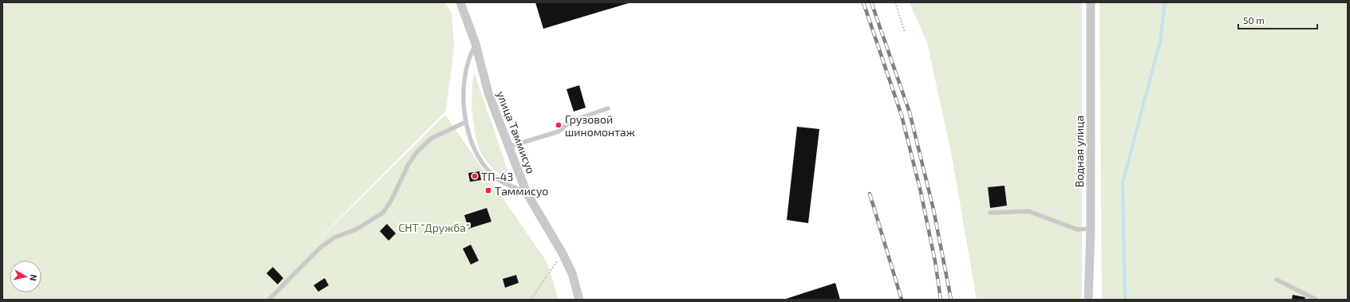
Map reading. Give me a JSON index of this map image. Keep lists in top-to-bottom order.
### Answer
{
  "streets": {
    "street": ["улица Таммисуо", "Водная улица"]
  },
  "parks": ["СНТ \"Дружба\""],
  "places": {
    "other": ["Грузовой шиномонтаж", "ТП-43"],
    "transit": ["Таммисуо"]
  },
  "scale_bar": "50 m",
  "north": "right"
}
